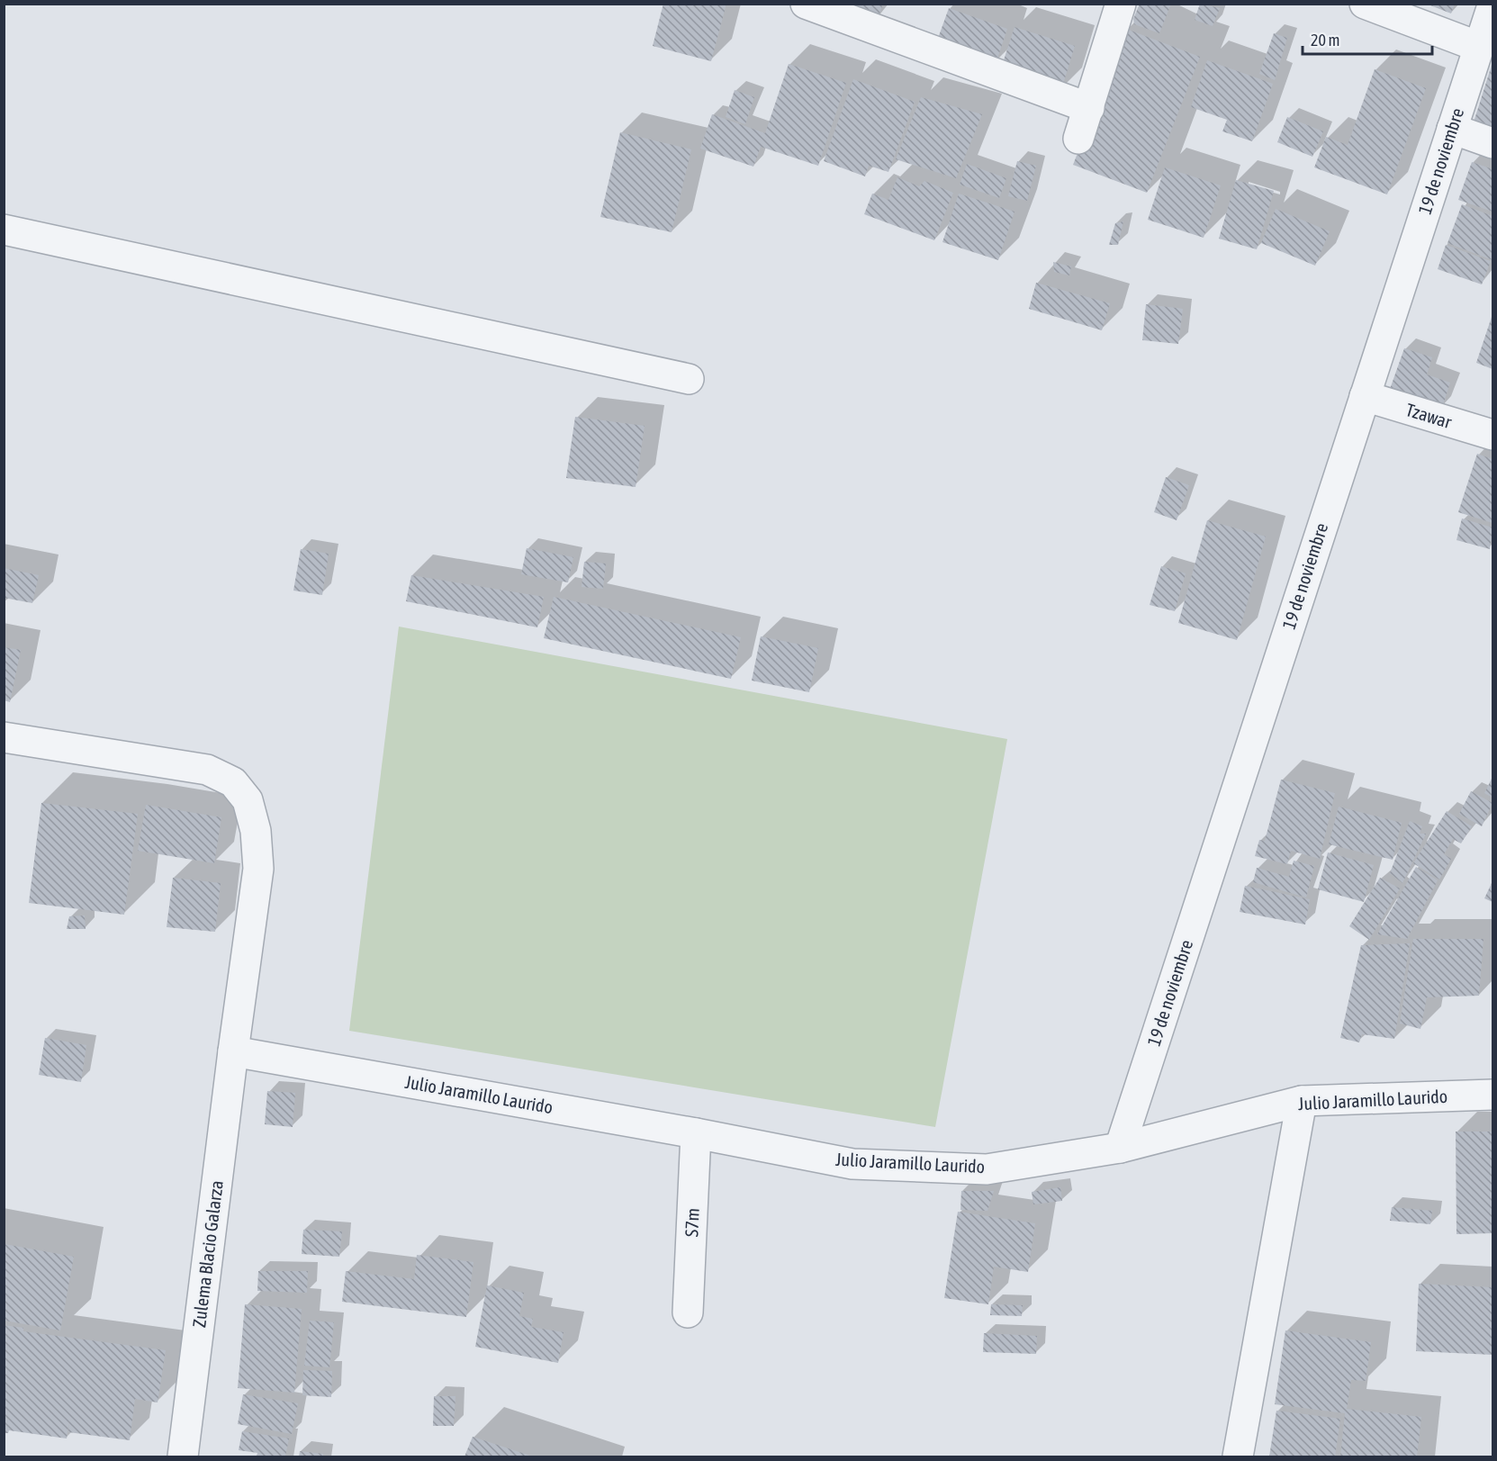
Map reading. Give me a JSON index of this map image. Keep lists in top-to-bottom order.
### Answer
{
  "streets": {
    "street": [
      "19 de noviembre",
      "Tzawar",
      "Julio Jaramillo Laurido",
      "S7m",
      "Zulema Blacio Galarza"
    ]
  },
  "crossings": [
    ["19 de noviembre", "Tzawar"],
    ["19 de noviembre", "Julio Jaramillo Laurido"],
    ["Julio Jaramillo Laurido", "S7m"],
    ["Julio Jaramillo Laurido", "Zulema Blacio Galarza"]
  ],
  "scale_bar": "20 m"
}
